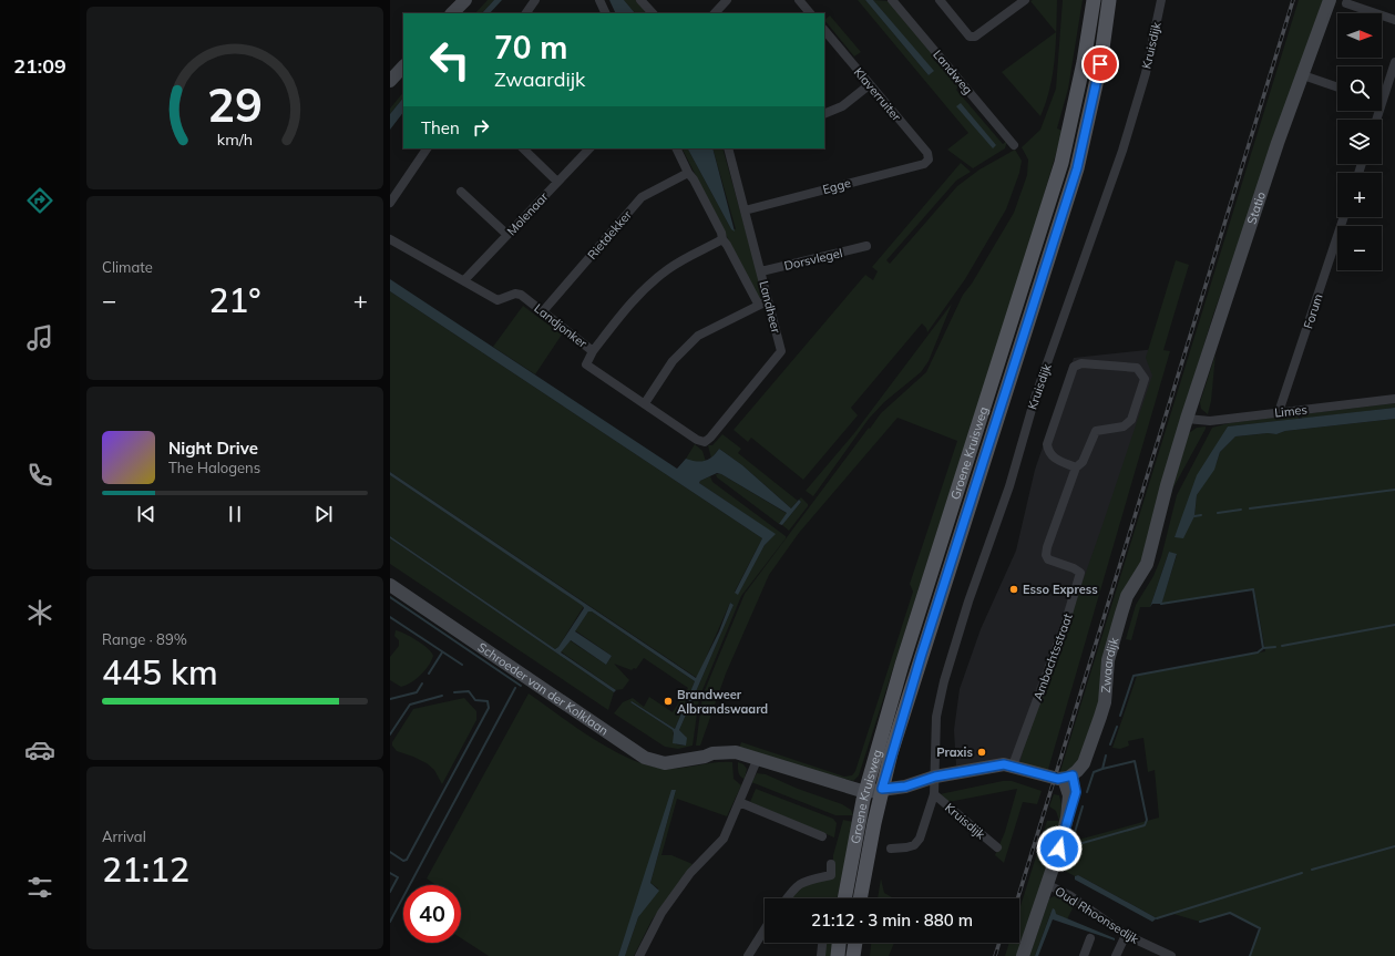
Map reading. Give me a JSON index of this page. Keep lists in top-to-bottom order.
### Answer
{
  "streets": {
    "main road": ["Groene Kruisweg"],
    "street": [
      "Kruisdijk",
      "Landweg",
      "Klaverruiter",
      "Egge",
      "Statio",
      "Molenaar",
      "Rietdekker",
      "Dorsvlegel",
      "Landheer",
      "Forum",
      "Landjonker",
      "Limes",
      "Ambachtsstraat",
      "Zwaardijk",
      "Schroeder van der Kolklaan",
      "Oud Rhoonsedijk"
    ]
  },
  "crossings": [
    ["Klaverruiter", "Egge"],
    ["Egge", "Landheer"],
    ["Statio", "Limes"],
    ["Statio", "Zwaardijk"],
    ["Molenaar", "Landjonker"],
    ["Rietdekker", "Landheer"],
    ["Rietdekker", "Landjonker"],
    ["Dorsvlegel", "Landheer"],
    ["Landheer", "Landjonker"],
    ["Forum", "Limes"],
    ["Limes", "Zwaardijk"],
    ["Groene Kruisweg", "Schroeder van der Kolklaan"]
  ],
  "places": ["Esso Express", "Brandweer Albrandswaard", "Praxis"],
  "north": "right",
  "page": {
    "tabs": "21:09",
    "map_buttons": ["+", "−"],
    "turn": ["70 m", "Zwaardijk"],
    "then": "Then",
    "tile": [
      "Climate",
      ["Range · 89%", "445 km"],
      ["Arrival", "21:12"]
    ],
    "heat": ["−", "21°", "+"],
    "song": ["Night Drive", "The Halogens"],
    "limit": "40",
    "trip": "21:12 · 3 min · 880 m",
    "gauge": ["29", "km/h"]
  }
}
